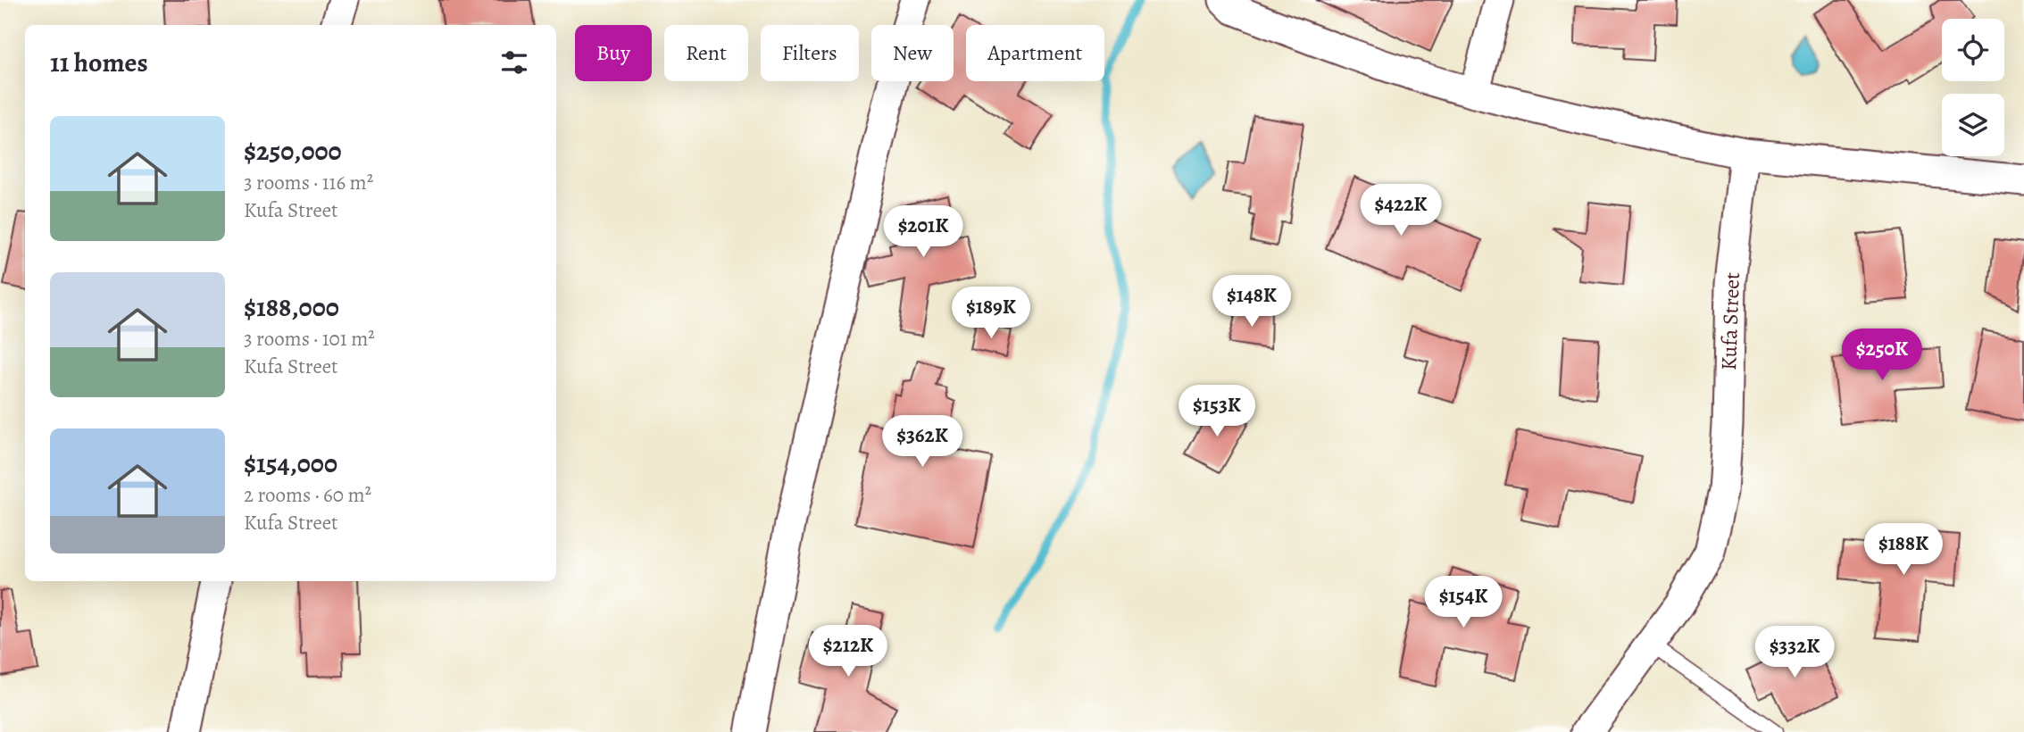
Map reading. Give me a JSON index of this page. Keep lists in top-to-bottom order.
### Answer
{
  "streets": {
    "street": ["Kufa Street"]
  },
  "page": {
    "chip": [
      "Buy",
      "Rent",
      "Filters",
      "New",
      "Apartment"
    ],
    "heading": "11 homes",
    "list": [
      {
        "name": "$250,000",
        "note": "3 rooms · 116 m² · Kufa Street"
      },
      {
        "name": "$188,000",
        "note": "3 rooms · 101 m² · Kufa Street"
      },
      {
        "name": "$154,000",
        "note": "2 rooms · 60 m² · Kufa Street"
      }
    ],
    "price": [
      "$422K",
      "$201K",
      "$148K",
      "$189K",
      "$250K",
      "$153K",
      "$362K",
      "$188K",
      "$154K",
      "$212K",
      "$332K"
    ]
  }
}
